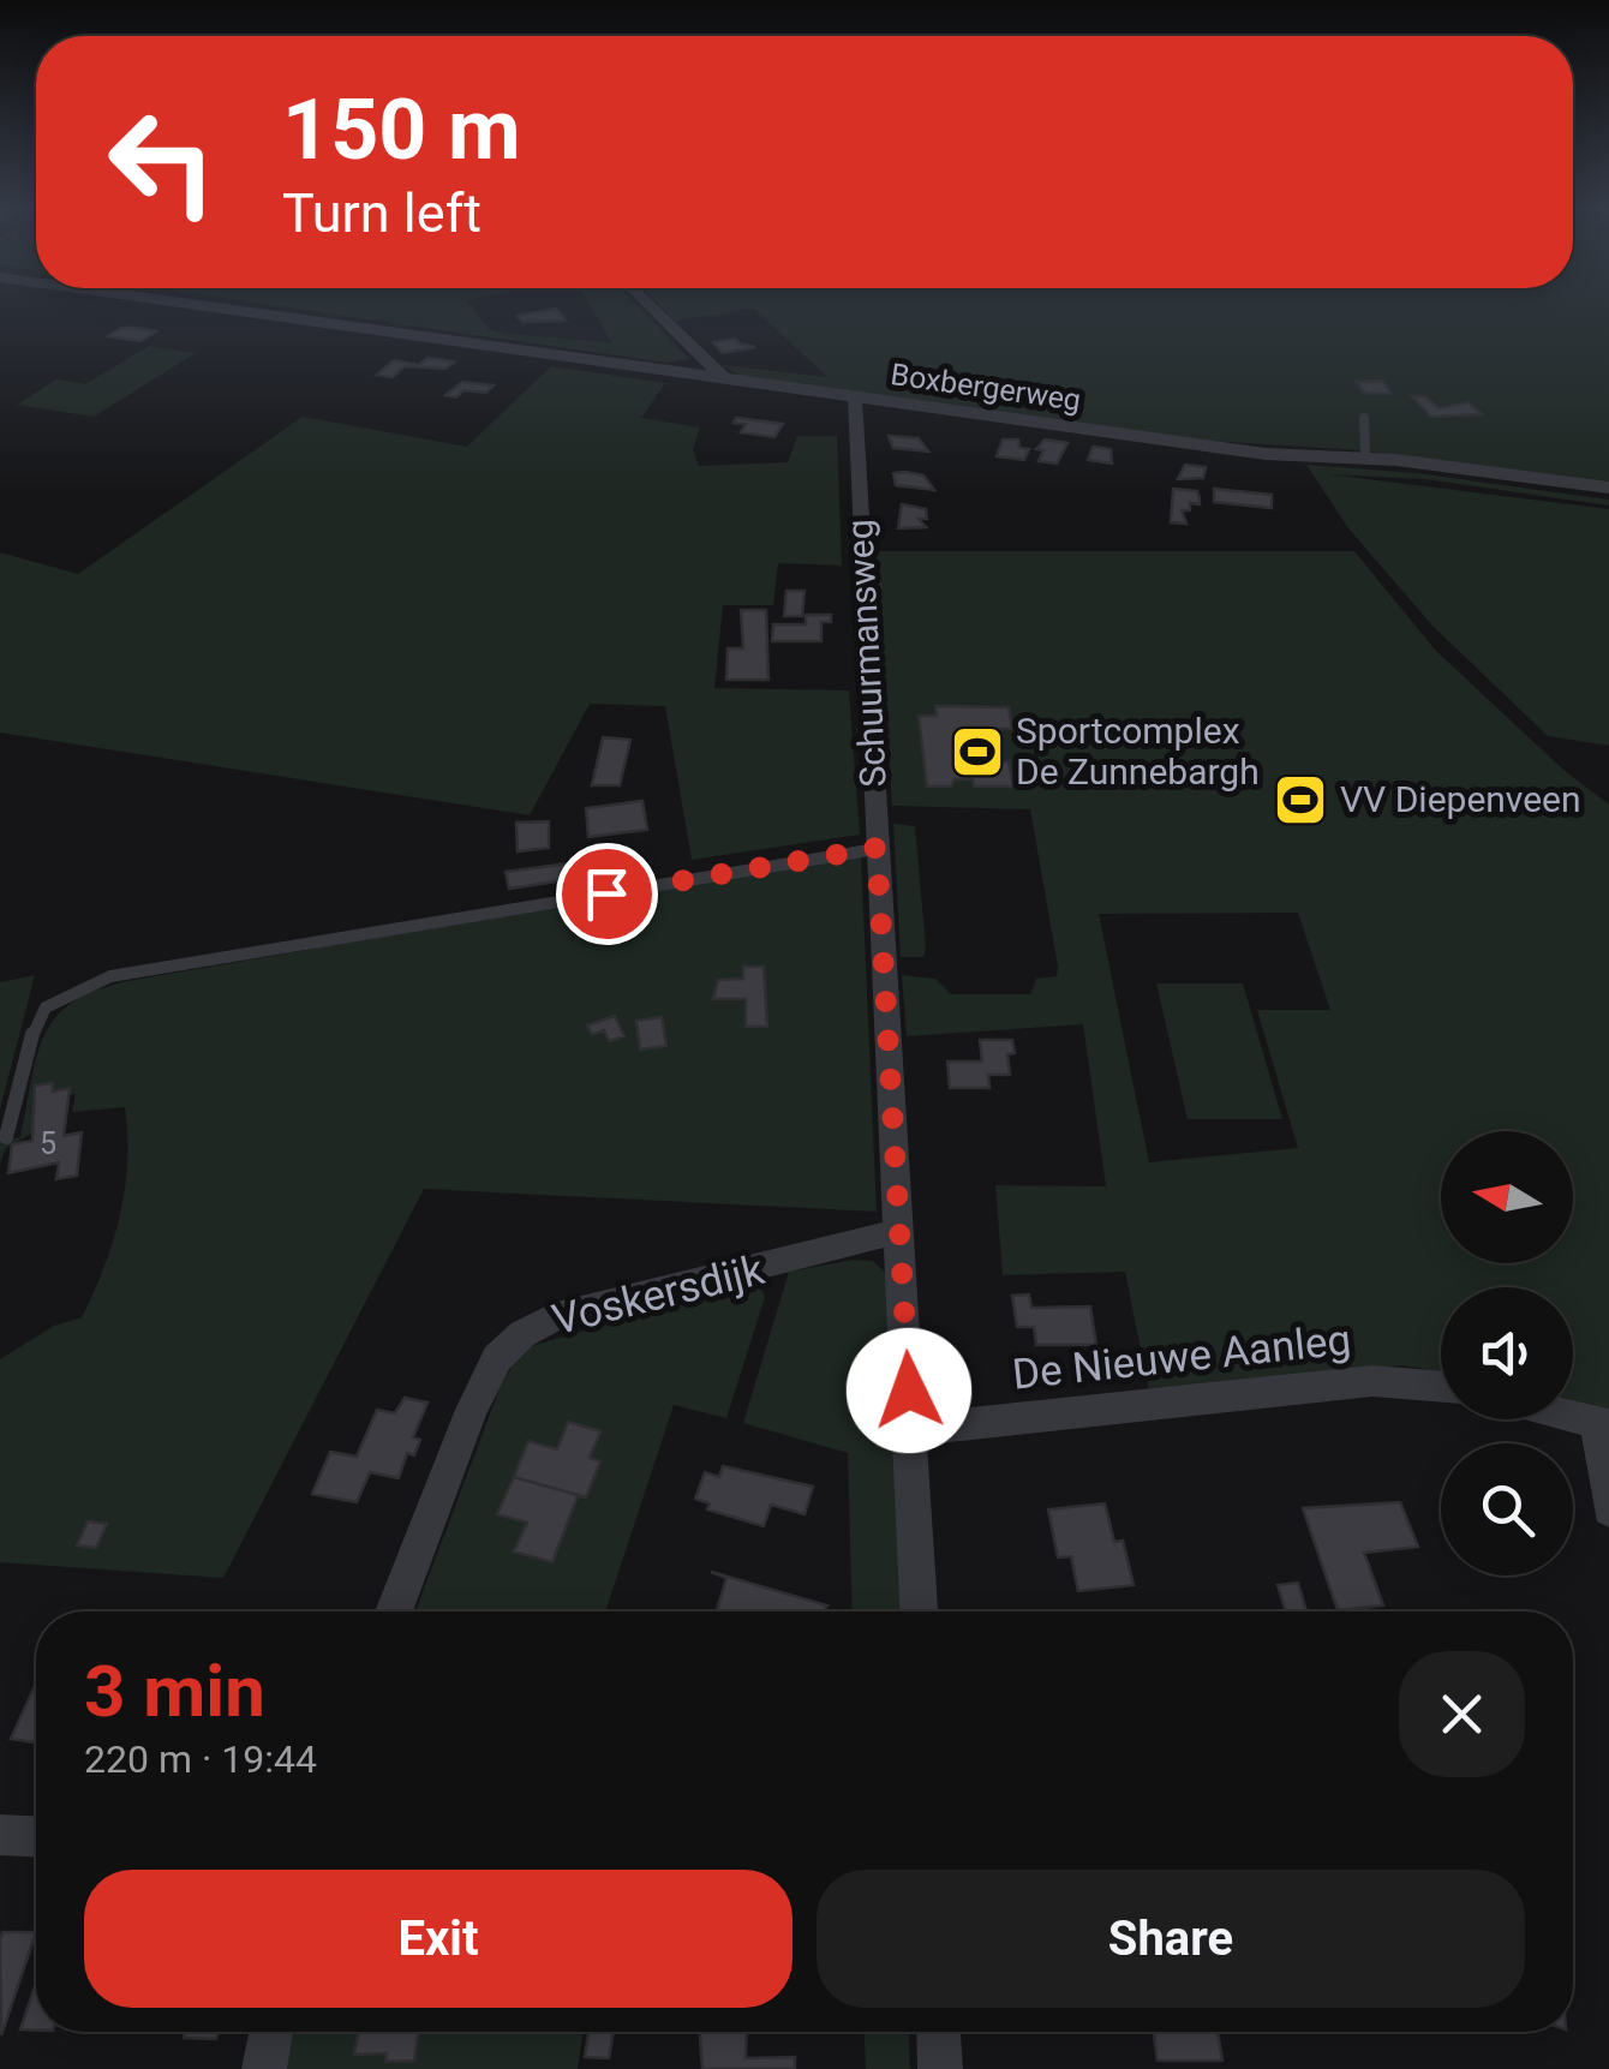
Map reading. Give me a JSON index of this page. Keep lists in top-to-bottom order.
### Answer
{
  "streets": {
    "street": [
      "Boxbergerweg",
      "Schuurmansweg",
      "Voskersdijk",
      "De Nieuwe Aanleg"
    ]
  },
  "crossings": [
    ["Boxbergerweg", "Schuurmansweg"],
    ["Schuurmansweg", "Voskersdijk"],
    ["Schuurmansweg", "De Nieuwe Aanleg"]
  ],
  "places": {
    "sports": ["Sportcomplex De Zunnebargh", "VV Diepenveen"]
  },
  "house_numbers": ["5"],
  "north": "left",
  "page": {
    "turn": ["150 m", "Turn left"],
    "heading": ["3 min", "220 m · 19:44"],
    "buttons": ["Exit", "Share"]
  }
}
